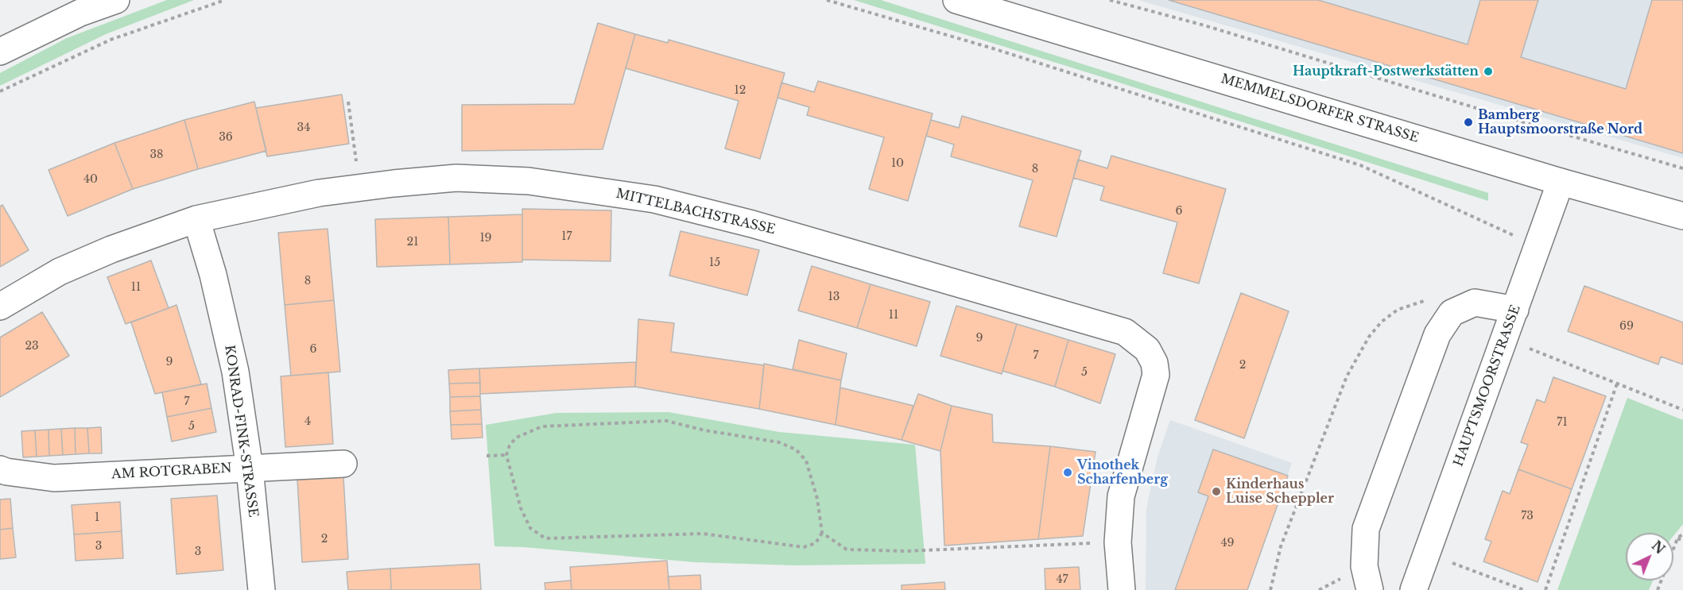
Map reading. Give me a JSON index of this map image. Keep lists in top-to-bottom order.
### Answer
{
  "streets": {
    "street": [
      "MEMMELSDORFER STRASSE",
      "MITTELBACHSTRASSE",
      "HAUPTSMOORSTRASSE",
      "KONRAD-FINK-STRASSE",
      "AM ROTGRABEN"
    ]
  },
  "crossings": [
    ["MEMMELSDORFER STRASSE", "HAUPTSMOORSTRASSE"],
    ["MITTELBACHSTRASSE", "KONRAD-FINK-STRASSE"],
    ["KONRAD-FINK-STRASSE", "AM ROTGRABEN"]
  ],
  "places": [
    "Hauptkraft-Postwerkstätten",
    "Bamberg Hauptsmoorstraße Nord",
    "Vinothek Scharfenberg",
    "Kinderhaus Luise Scheppler"
  ],
  "house_numbers": [
    "12",
    "34",
    "36",
    "38",
    "10",
    "8",
    "40",
    "6",
    "17",
    "19",
    "21",
    "15",
    "8",
    "11",
    "13",
    "11",
    "69",
    "9",
    "23",
    "6",
    "7",
    "9",
    "2",
    "5",
    "7",
    "4",
    "71",
    "5",
    "73",
    "1",
    "2",
    "49",
    "3",
    "3",
    "47"
  ],
  "north": "top right"
}
